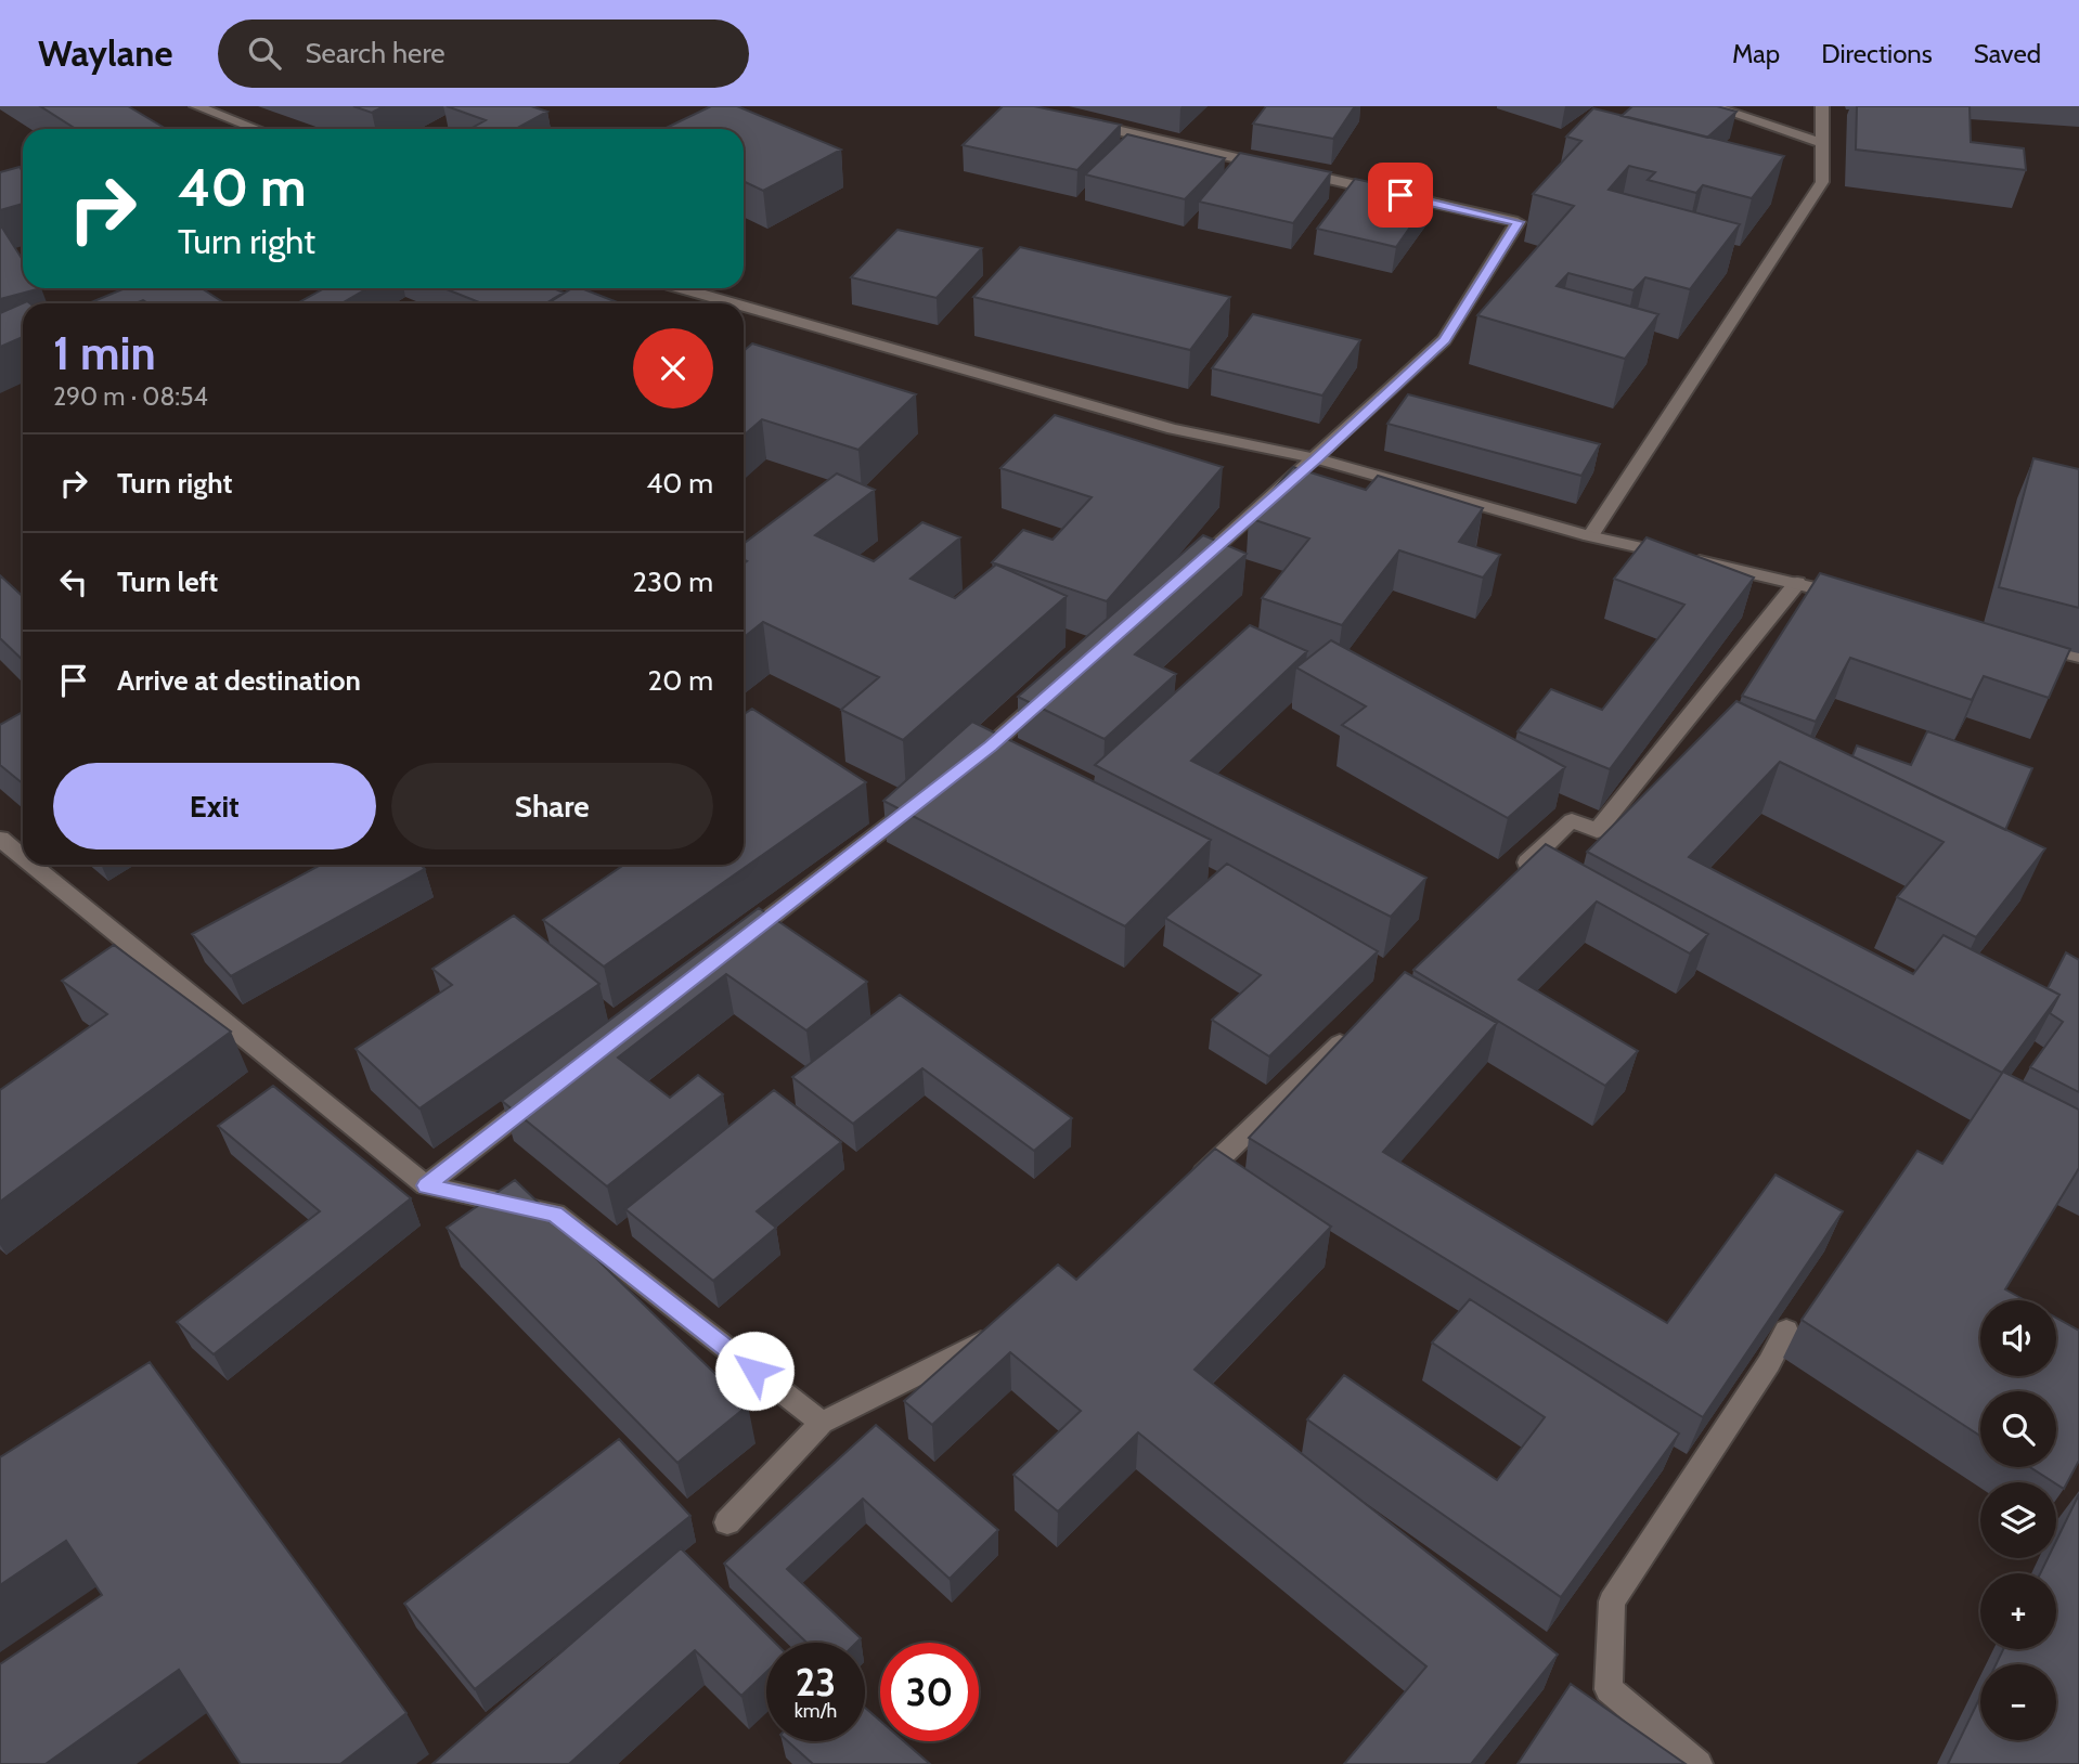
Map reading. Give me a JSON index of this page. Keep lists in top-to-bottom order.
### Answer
{
  "page": {
    "header": "Waylane",
    "search": "Search here",
    "nav": ["Map", "Directions", "Saved"],
    "turn": ["40 m", "Turn right"],
    "heading": ["1 min", "290 m · 08:54"],
    "list": [
      {
        "name": "Turn right",
        "value": "40 m"
      },
      {
        "name": "Turn left",
        "value": "230 m"
      },
      {
        "name": "Arrive at destination",
        "value": "20 m"
      }
    ],
    "buttons": ["Exit", "Share"],
    "map_buttons": ["+", "−"],
    "speed": "23 km/h",
    "limit": "30"
  }
}
